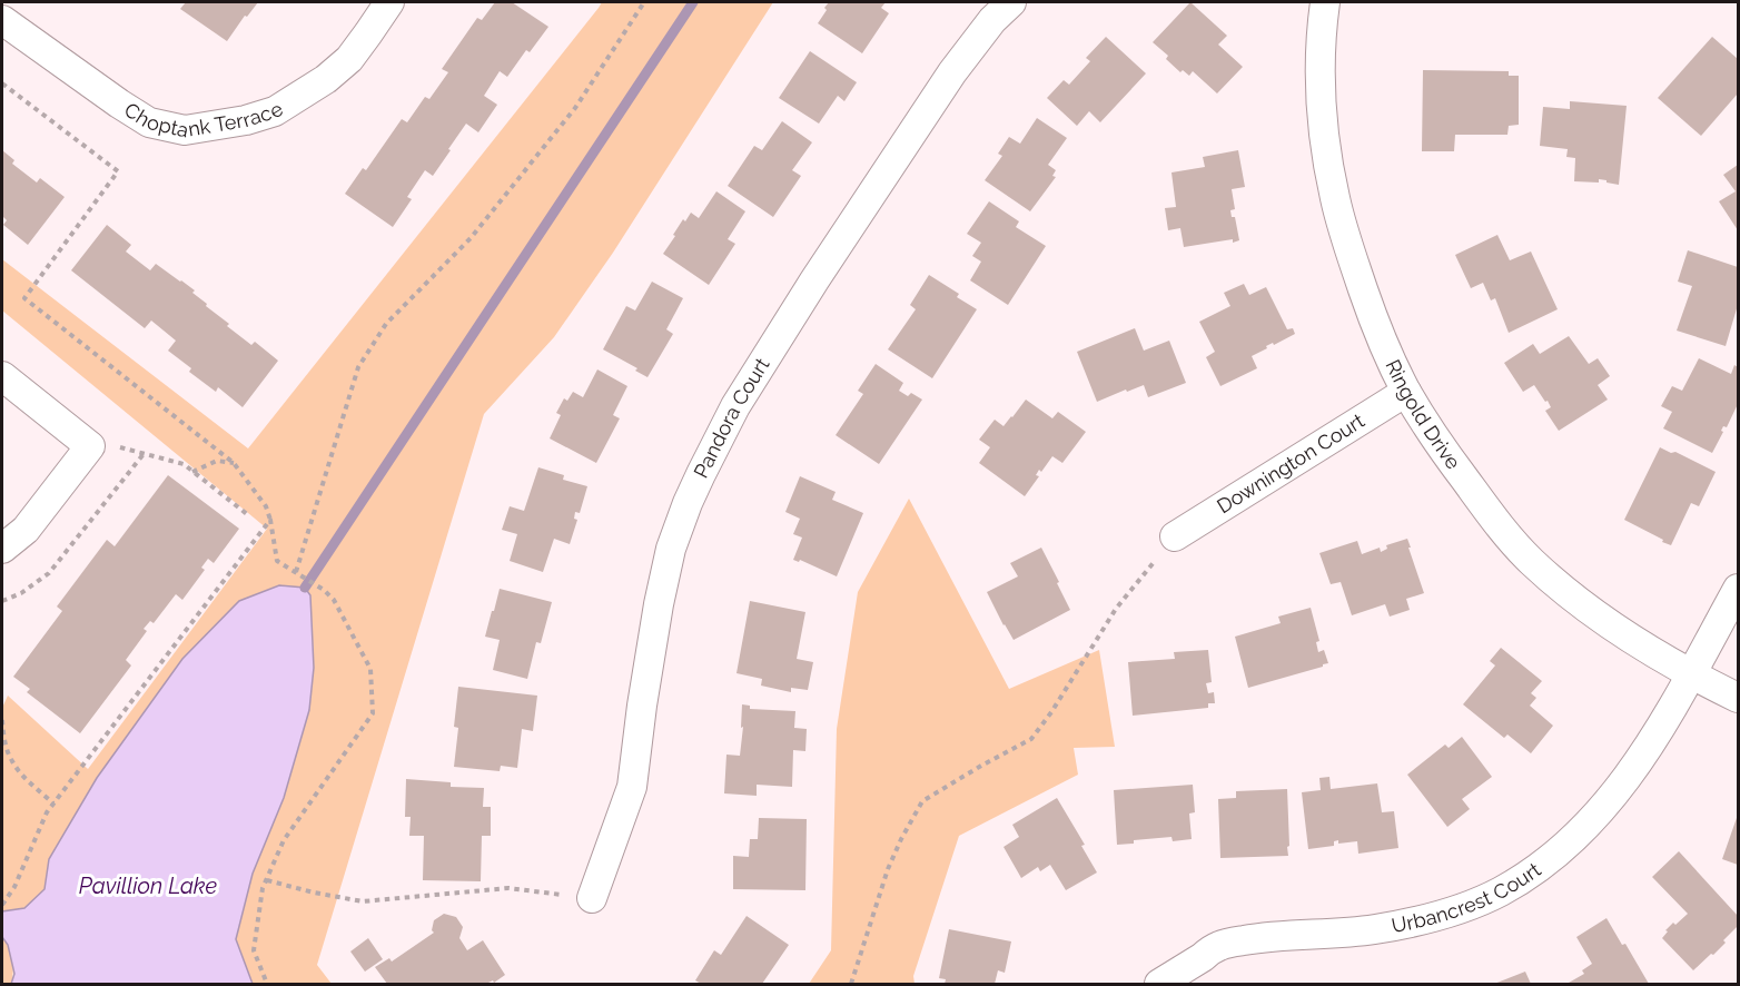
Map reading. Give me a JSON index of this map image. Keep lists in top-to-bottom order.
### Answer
{
  "streets": {
    "street": [
      "Choptank Terrace",
      "Ringold Drive",
      "Pandora Court",
      "Downington Court",
      "Urbancrest Court"
    ]
  },
  "crossings": [
    ["Ringold Drive", "Downington Court"],
    ["Ringold Drive", "Urbancrest Court"]
  ],
  "water": ["Pavillion Lake"]
}
